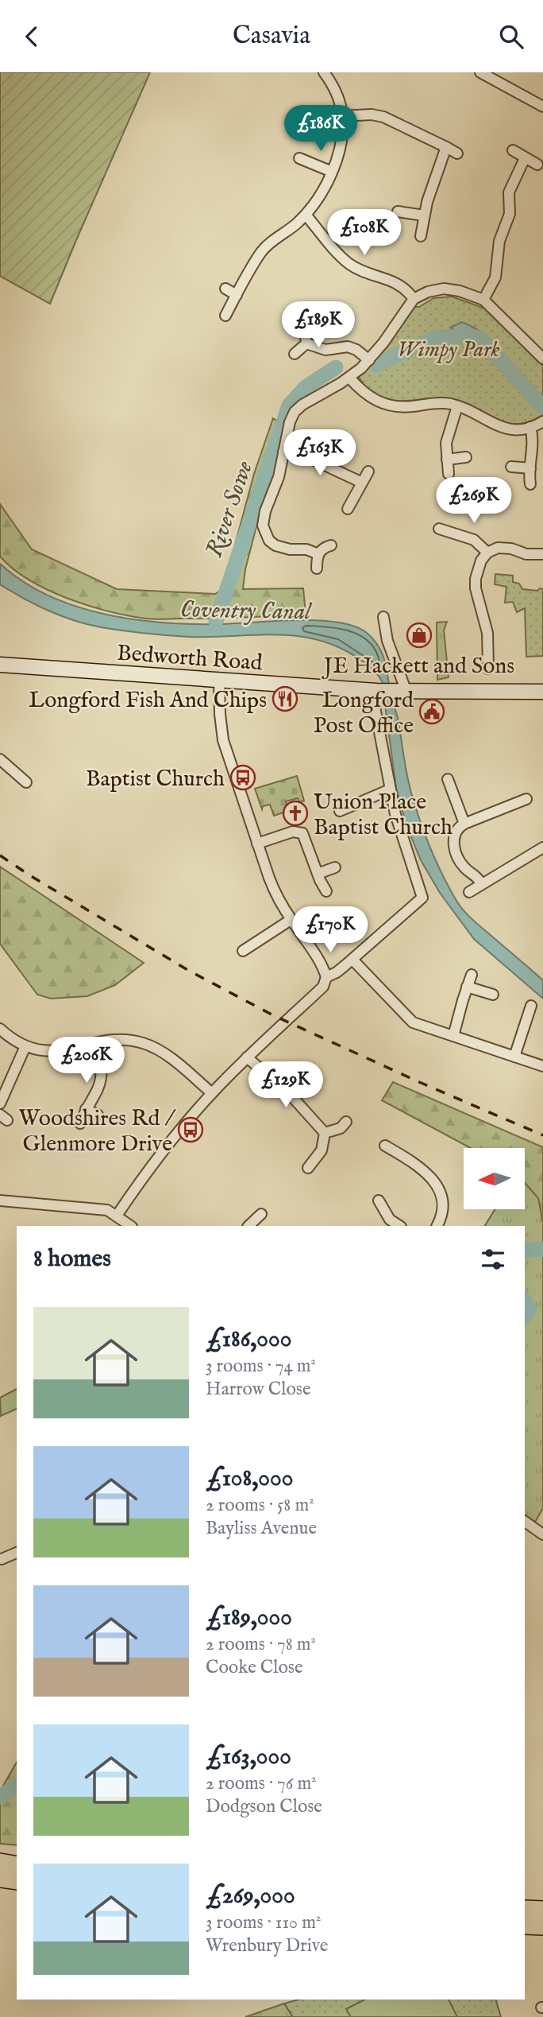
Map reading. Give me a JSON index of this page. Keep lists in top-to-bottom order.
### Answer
{
  "streets": {
    "main road": ["Bedworth Road"]
  },
  "water": ["River Sowe", "Coventry Canal"],
  "parks": ["Wimpy Park"],
  "places": {
    "shop": ["JE Hackett and Sons"],
    "restaurant": ["Longford Fish And Chips"],
    "public building": ["Longford Post Office"],
    "bus stop": ["Baptist Church", "Woodshires Rd / Glenmore Drive"],
    "church": ["Union Place Baptist Church"]
  },
  "north": "left",
  "page": {
    "header": "Casavia",
    "price": [
      "£186K",
      "£108K",
      "£189K",
      "£163K",
      "£269K",
      "£170K",
      "£206K",
      "£129K"
    ],
    "heading": "8 homes",
    "list": [
      {
        "name": "£186,000",
        "note": "3 rooms · 74 m² · Harrow Close"
      },
      {
        "name": "£108,000",
        "note": "2 rooms · 58 m² · Bayliss Avenue"
      },
      {
        "name": "£189,000",
        "note": "2 rooms · 78 m² · Cooke Close"
      },
      {
        "name": "£163,000",
        "note": "2 rooms · 76 m² · Dodgson Close"
      },
      {
        "name": "£269,000",
        "note": "3 rooms · 110 m² · Wrenbury Drive"
      }
    ]
  }
}
